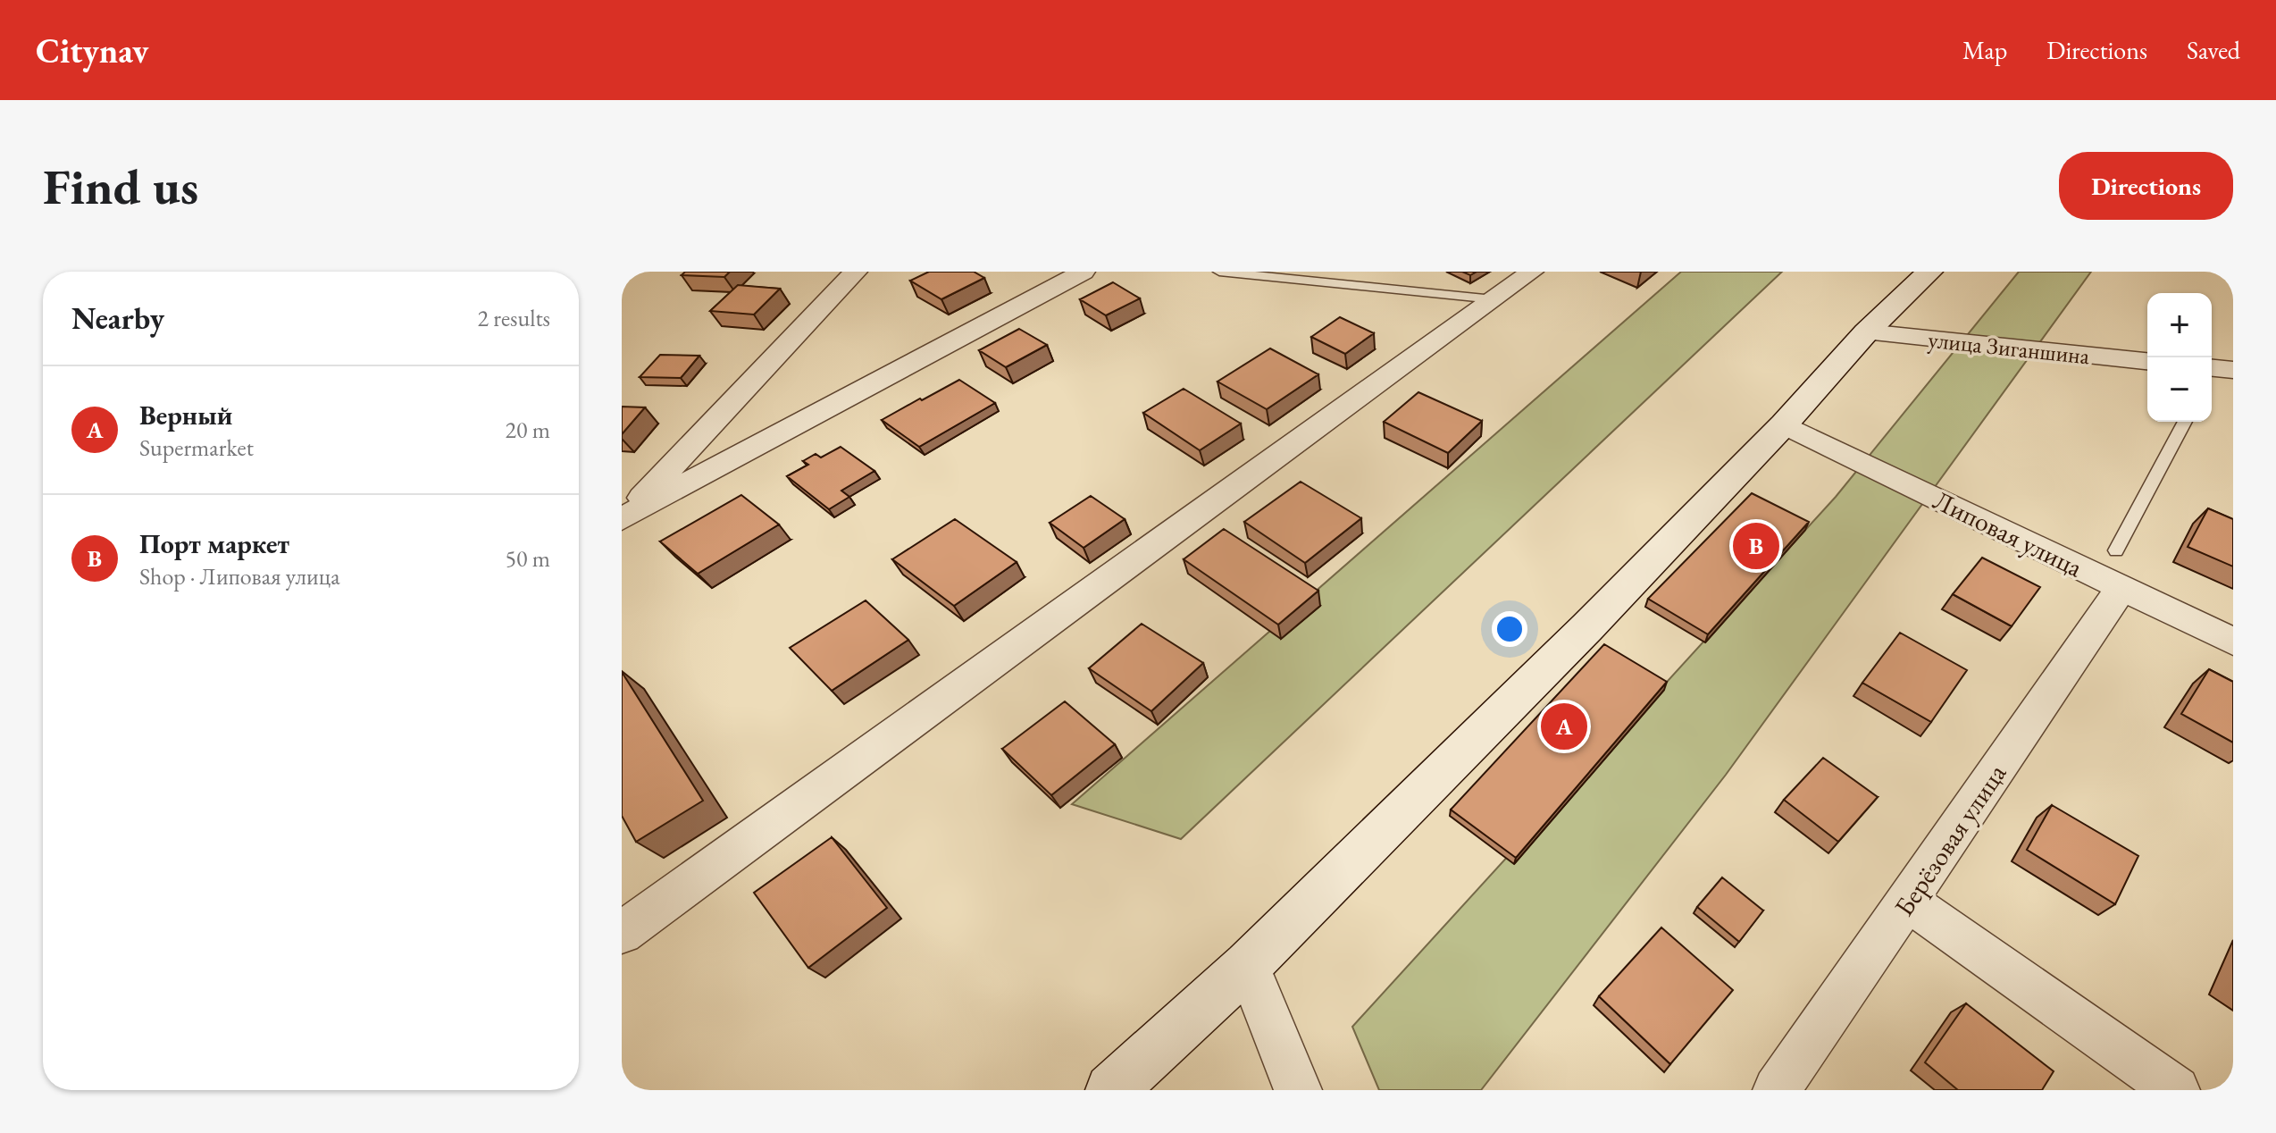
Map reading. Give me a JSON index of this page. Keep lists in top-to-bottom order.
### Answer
{
  "streets": {
    "street": ["улица Зиганшина", "Липовая улица", "Берёзовая улица"]
  },
  "crossings": [
    ["Липовая улица", "Берёзовая улица"]
  ],
  "page": {
    "header": "Citynav",
    "nav": ["Map", "Directions", "Saved"],
    "buttons": "Directions",
    "title": "Find us",
    "heading": ["Nearby", "2 results"],
    "map_buttons": ["+", "−"],
    "list": [
      {
        "mark": "A",
        "name": "Верный",
        "note": "Supermarket",
        "value": "20 m"
      },
      {
        "mark": "B",
        "name": "Порт маркет",
        "note": "Shop · Липовая улица",
        "value": "50 m"
      }
    ],
    "pins": ["B", "A"]
  }
}
